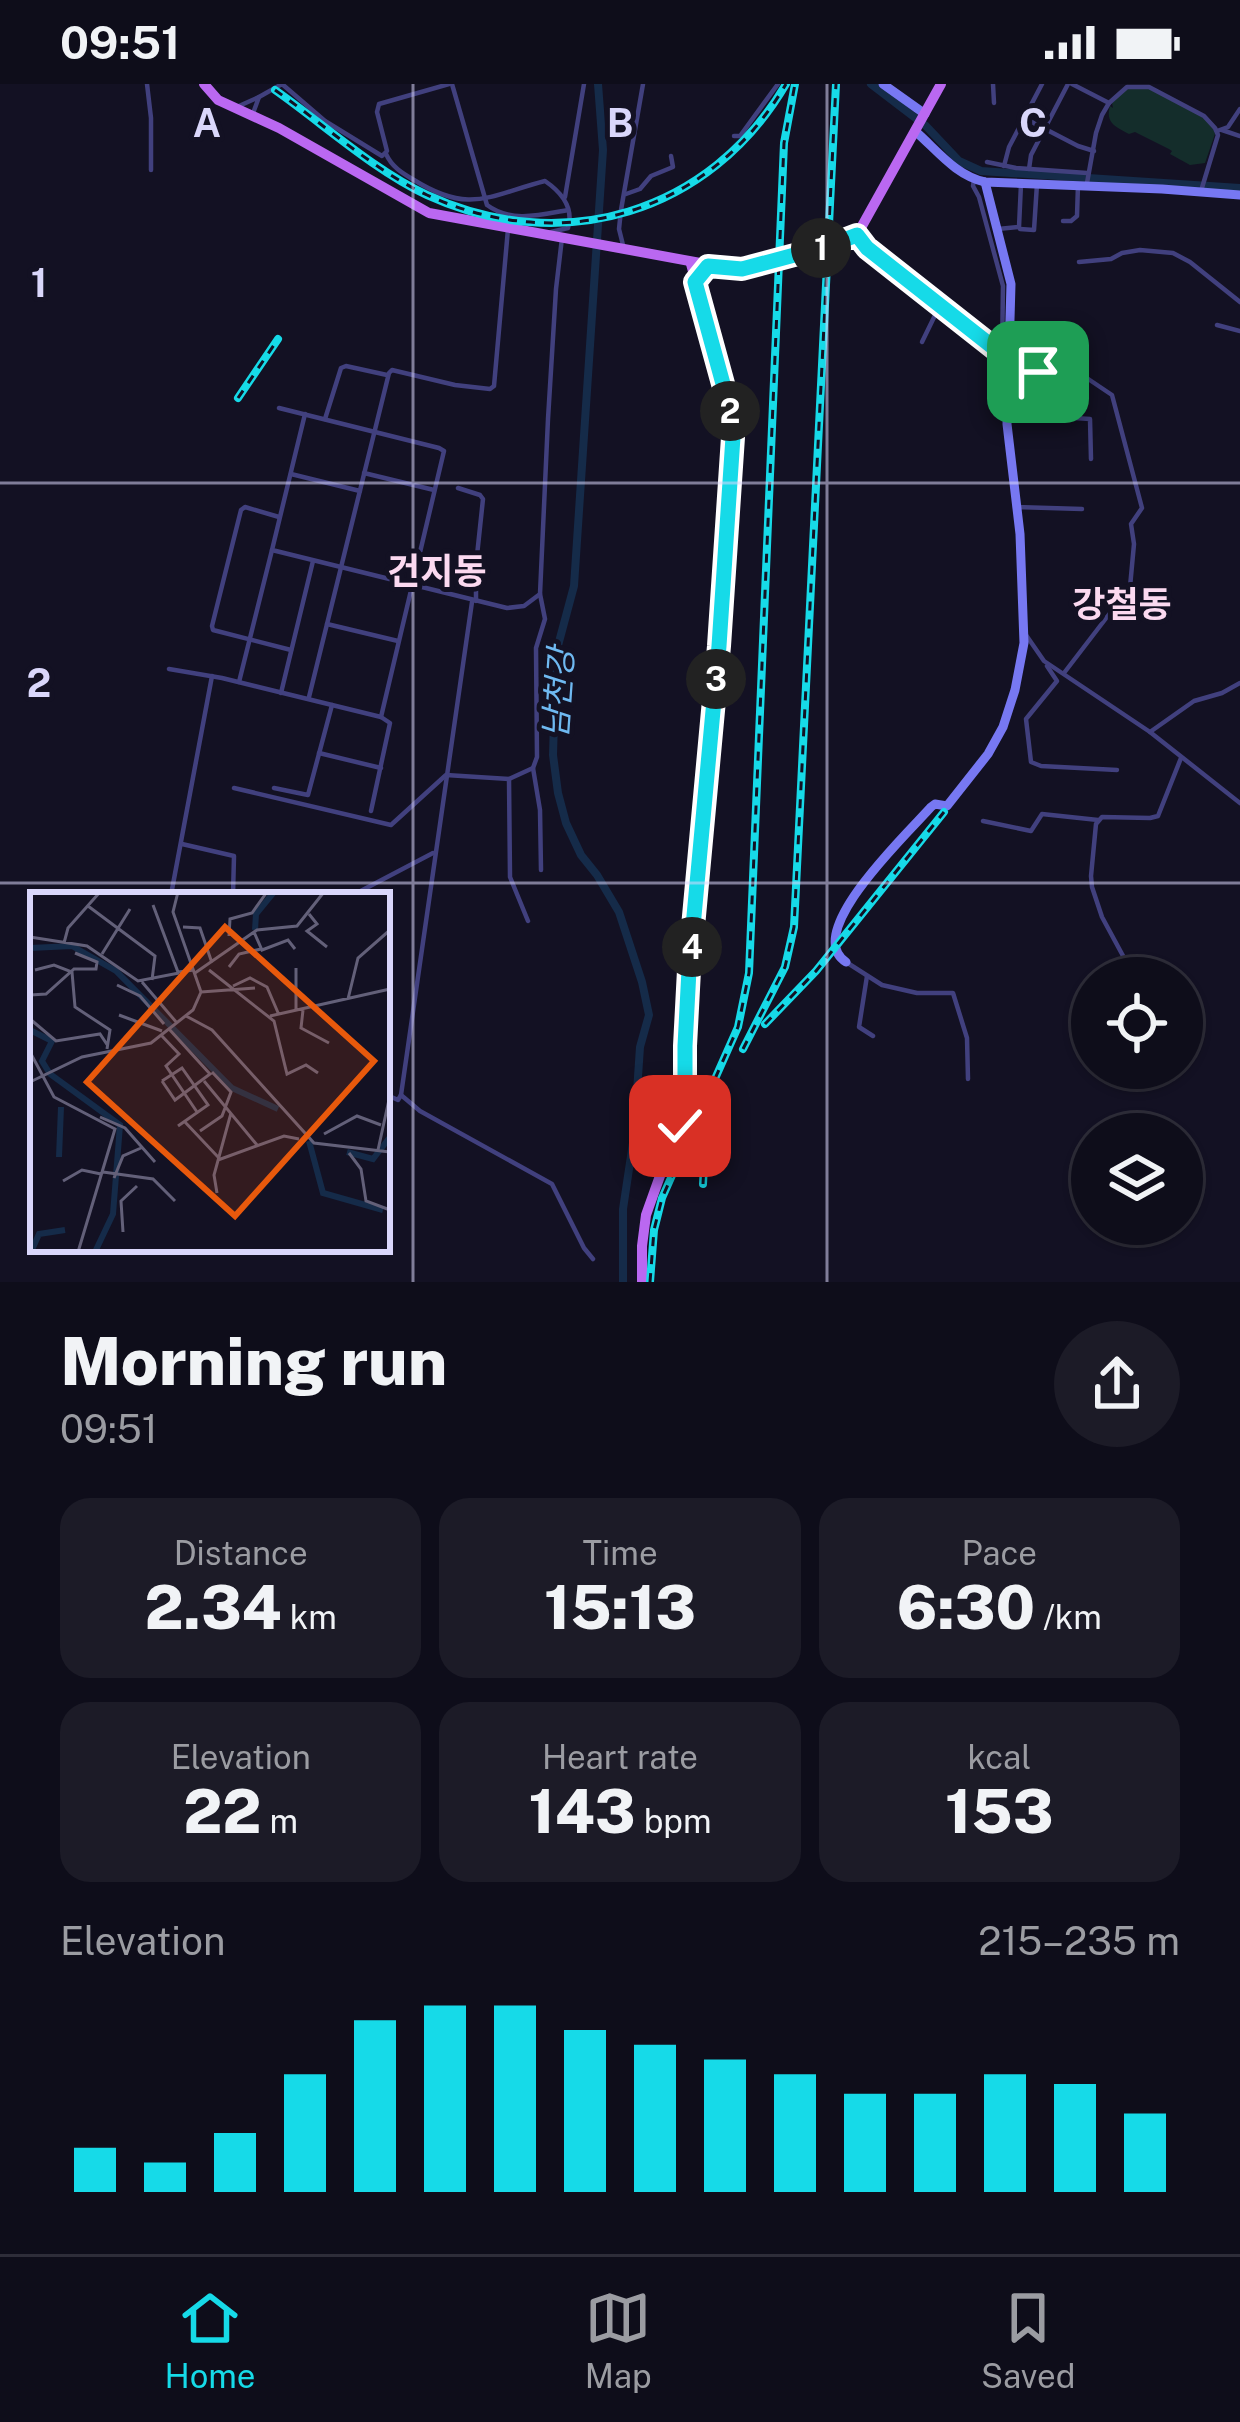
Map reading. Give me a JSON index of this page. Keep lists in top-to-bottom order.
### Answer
{
  "districts": ["건지동", "강철동"],
  "water": ["남천강"],
  "page": {
    "status": "09:51",
    "pins": [
      "1",
      "2",
      "3",
      "4"
    ],
    "heading": ["Morning run", "09:51"],
    "stats": [
      ["Distance", "2.34 km"],
      ["Time", "15:13"],
      ["Pace", "6:30 /km"],
      ["Elevation", "22 m"],
      ["Heart rate", "143 bpm"],
      ["kcal", "153"]
    ],
    "chart": ["Elevation", "215–235 m"],
    "tabs": ["Home", "Map", "Saved"]
  },
  "grid": {
    "columns": ["A", "B", "C"],
    "rows": ["1", "2"]
  }
}
